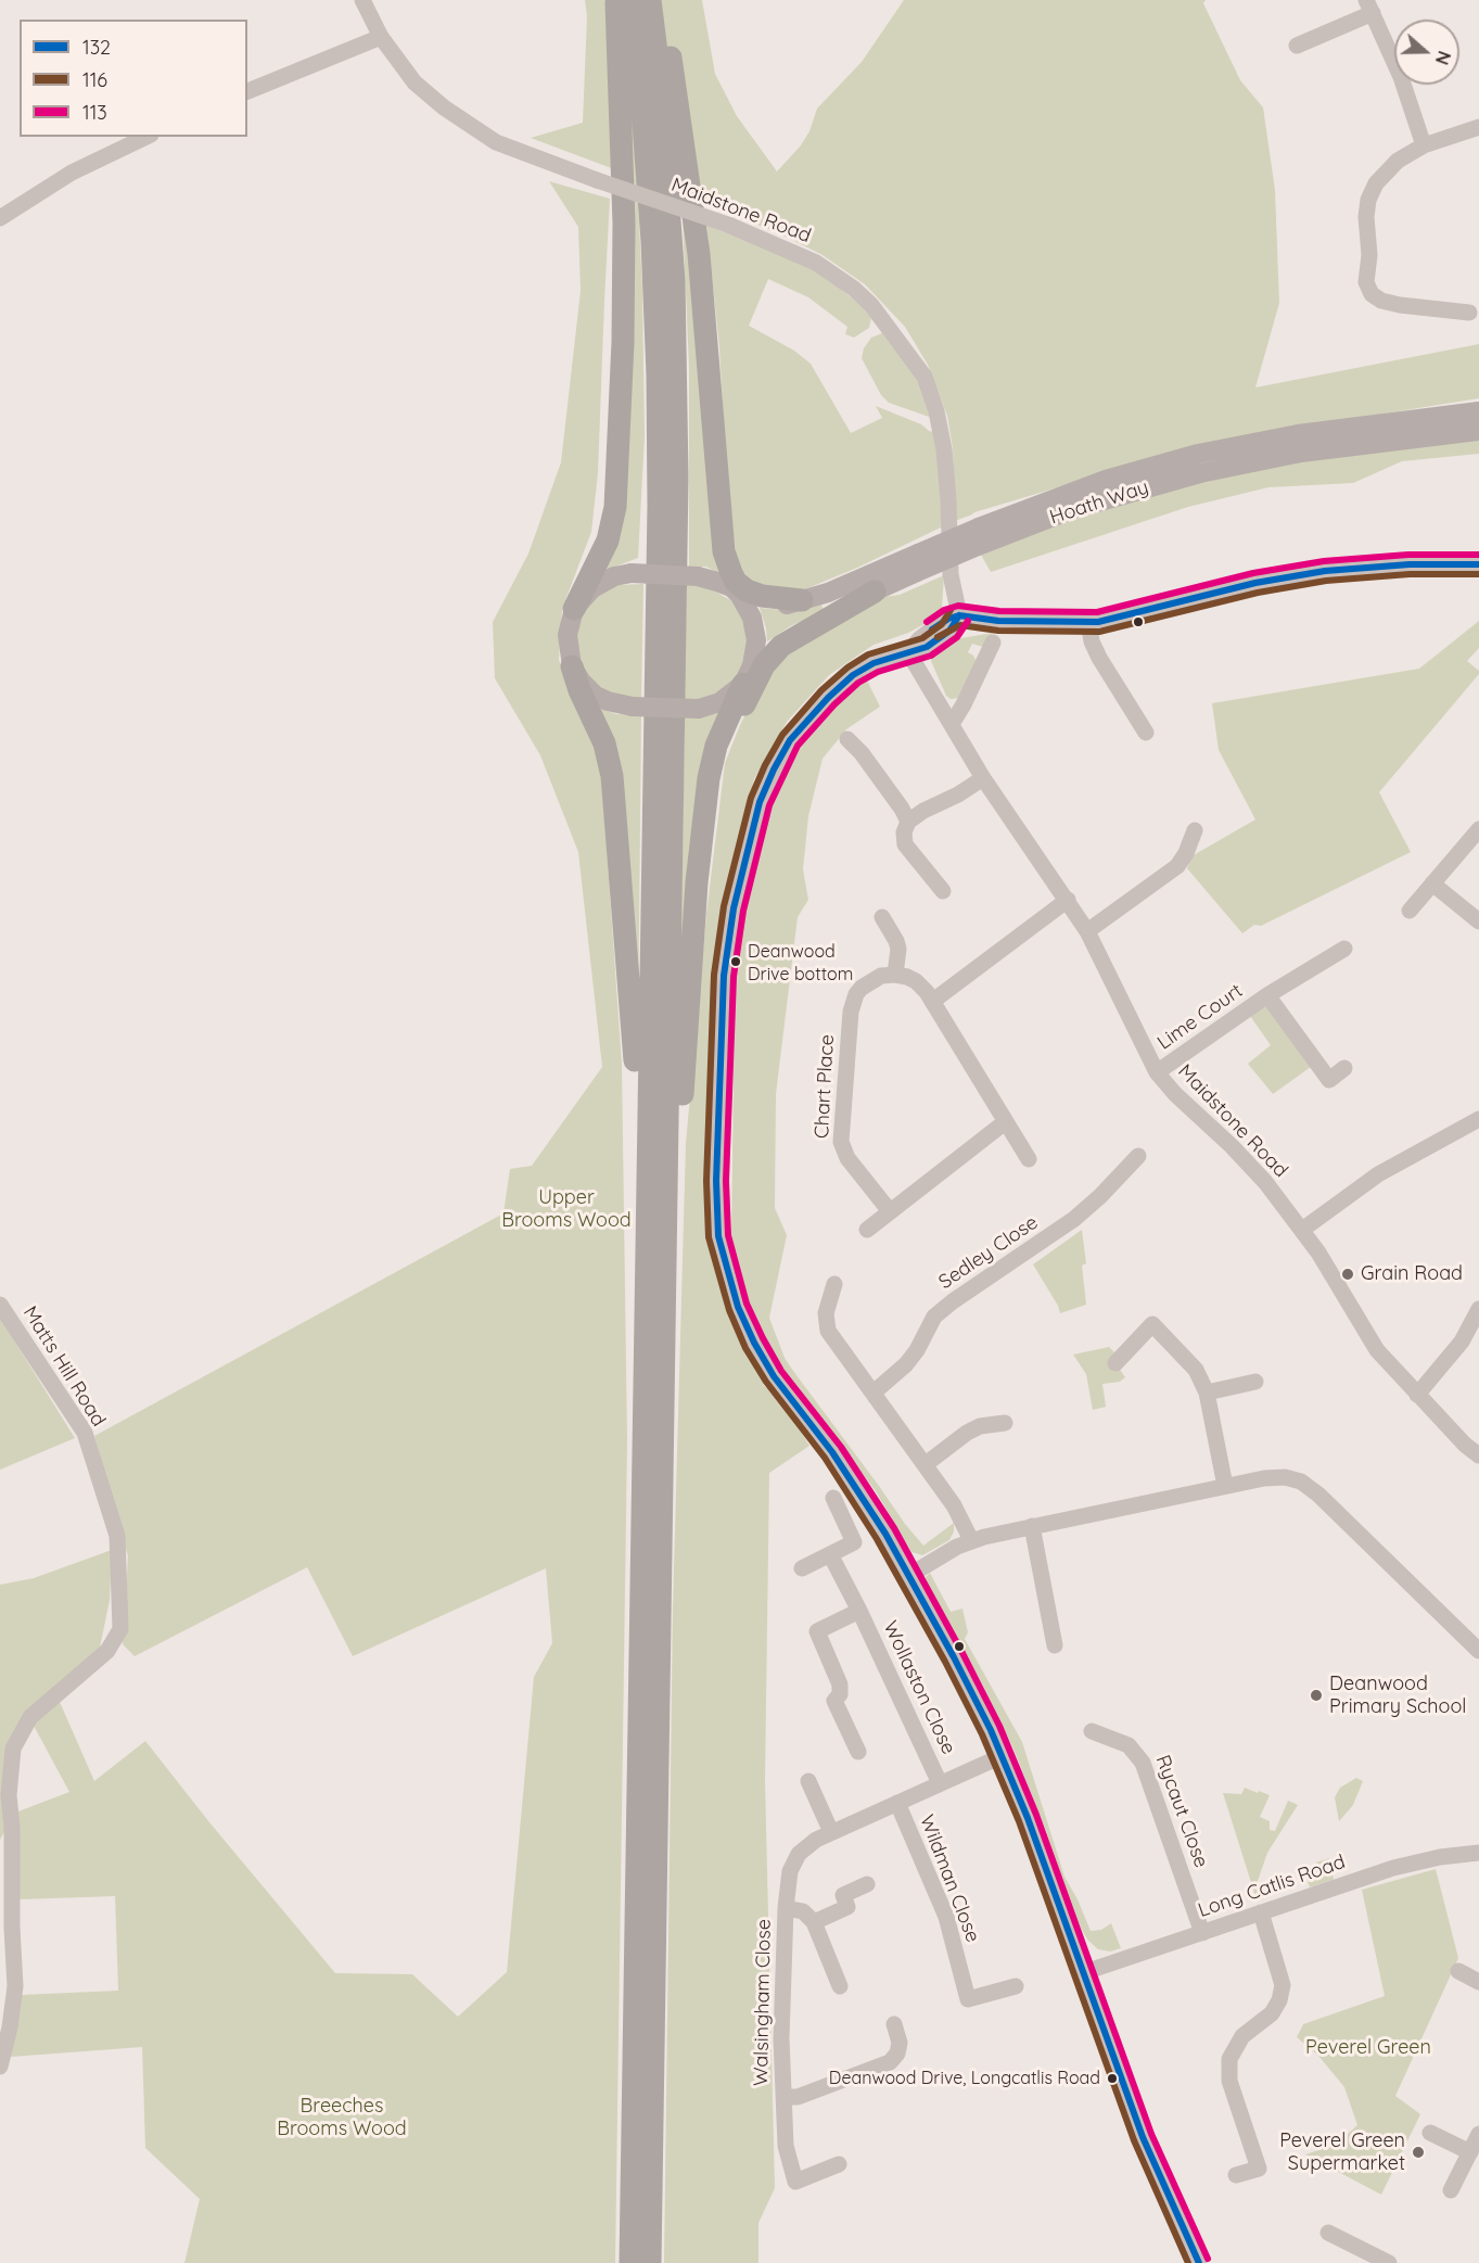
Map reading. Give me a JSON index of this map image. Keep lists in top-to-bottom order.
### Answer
{
  "streets": {
    "main road": ["Hoath Way"],
    "street": [
      "Maidstone Road",
      "Lime Court",
      "Chart Place",
      "Sedley Close",
      "Matts Hill Road",
      "Wollaston Close",
      "Rycaut Close",
      "Wildman Close",
      "Long Catlis Road",
      "Walsingham Close"
    ]
  },
  "crossings": [
    ["Maidstone Road", "Lime Court"],
    ["Wollaston Close", "Walsingham Close"],
    ["Rycaut Close", "Long Catlis Road"],
    ["Wildman Close", "Walsingham Close"]
  ],
  "parks": ["Upper Brooms Wood", "Peverel Green", "Breeches Brooms Wood"],
  "places": [
    "Deanwood Drive bottom",
    "Grain Road",
    "Deanwood Primary School",
    "Deanwood Drive, Longcatlis Road",
    "Peverel Green Supermarket"
  ],
  "lines": ["transit line 113", "transit line 132", "transit line 116"],
  "legend": ["132", "116", "113"],
  "north": "right"
}
